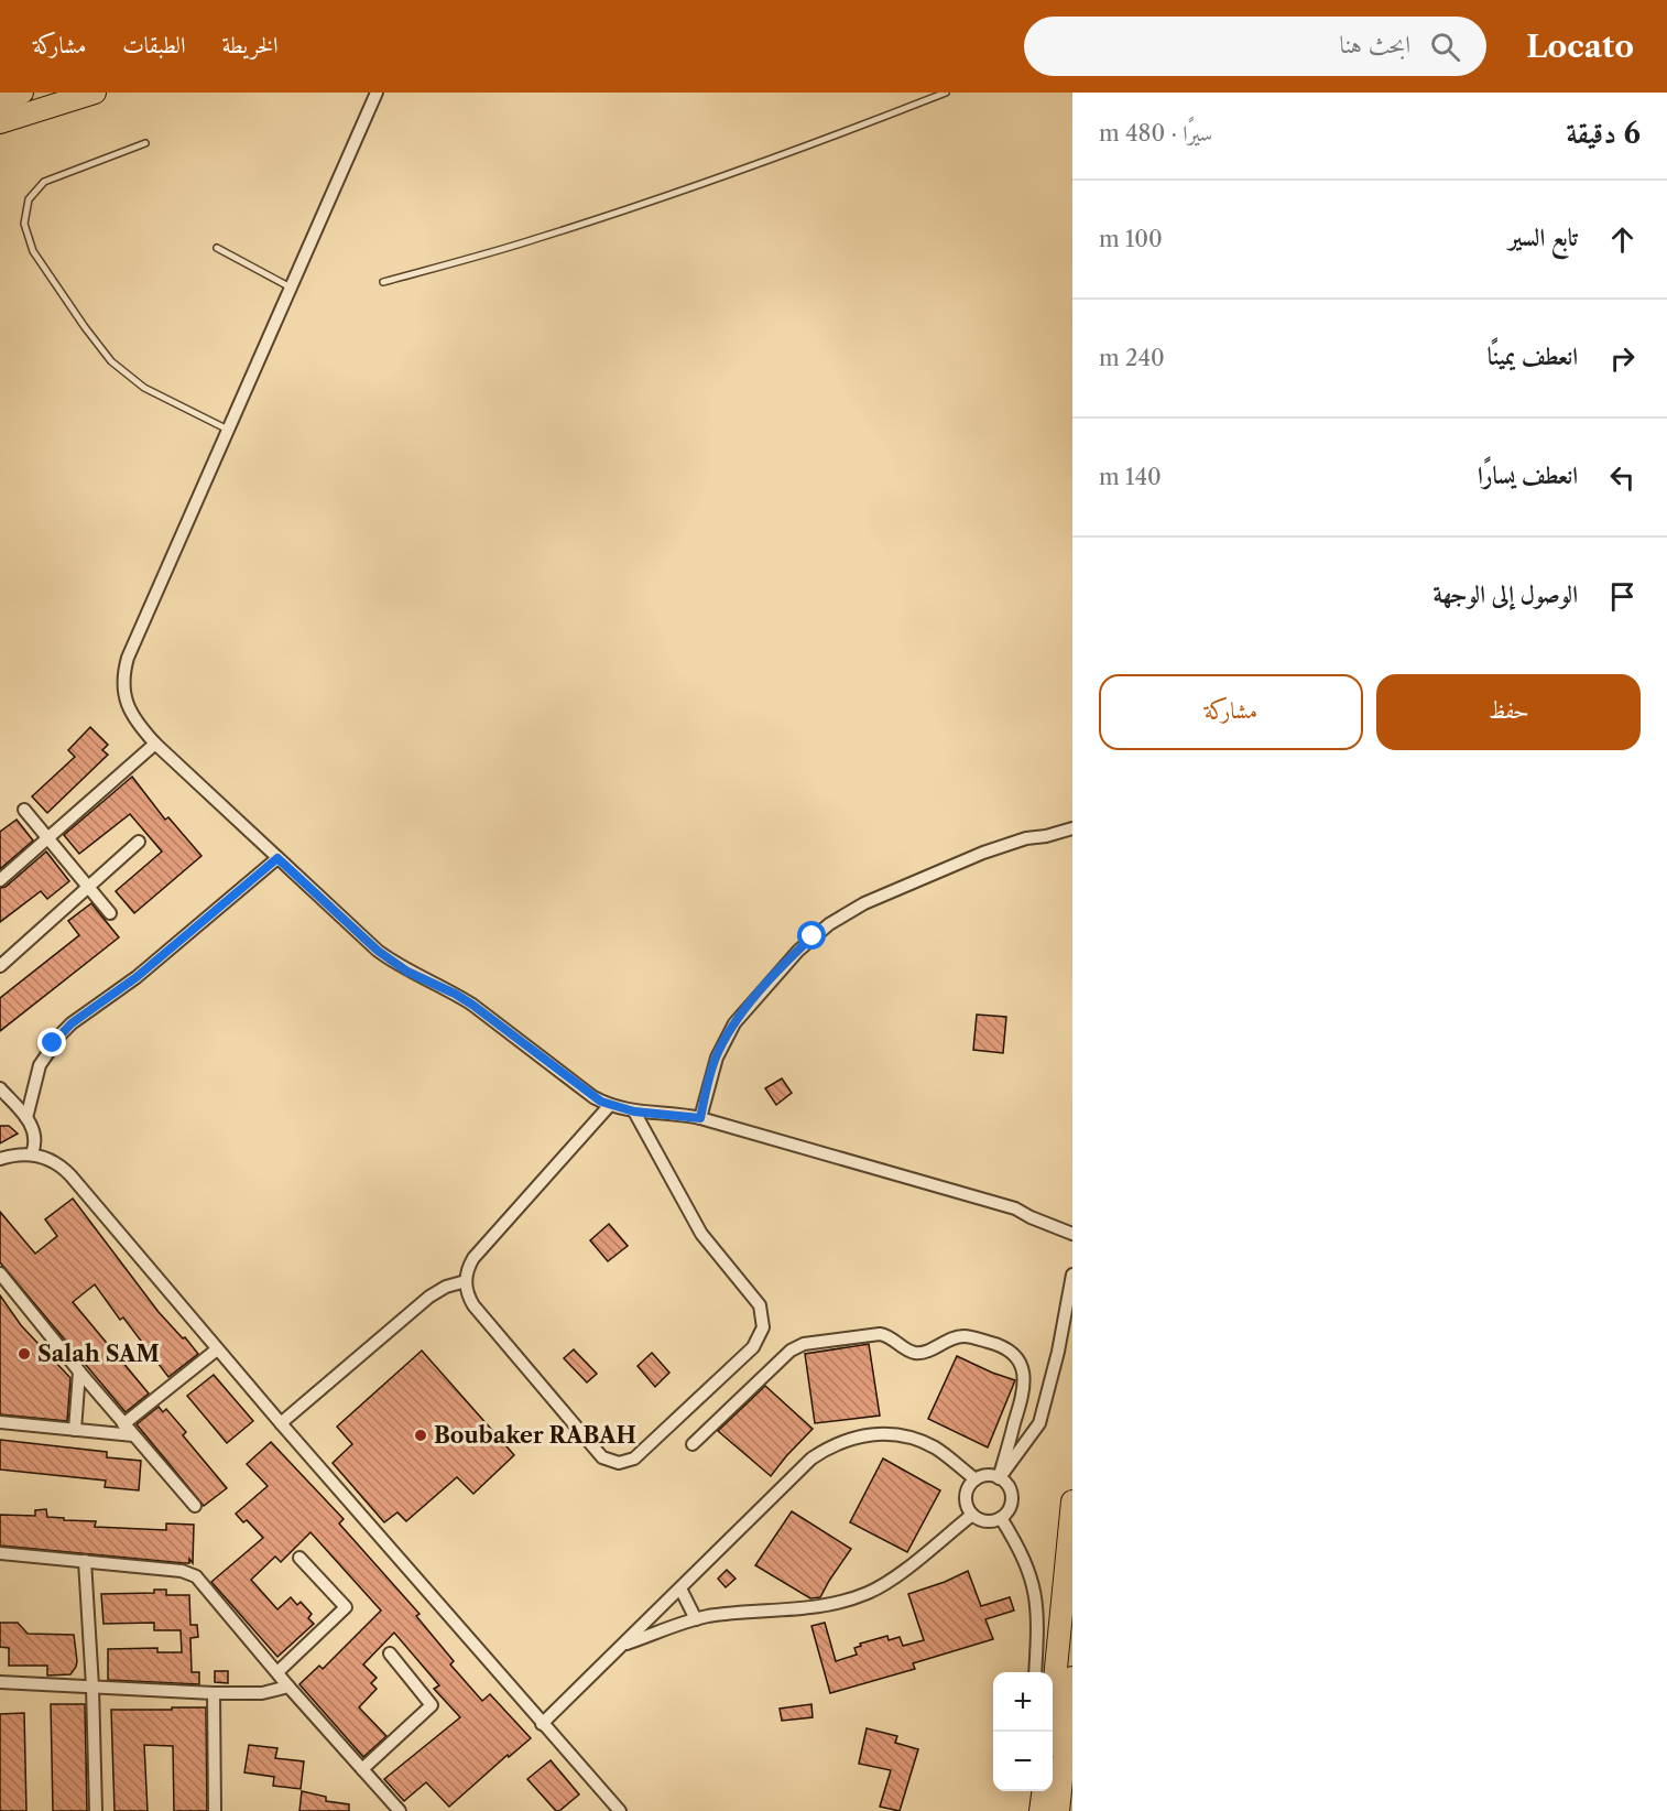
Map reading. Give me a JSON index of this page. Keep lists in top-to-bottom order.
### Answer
{
  "places": ["Salah SAM", "Boubaker RABAH"],
  "page": {
    "header": "Locato",
    "search": "ابحث هنا",
    "nav": ["الخريطة", "الطبقات", "مشاركة"],
    "heading": ["6 دقيقة", "سيرًا · 480 m"],
    "list": [
      ["تابع السير", "100 m"],
      ["انعطف يمينًا", "240 m"],
      ["انعطف يسارًا", "140 m"],
      "الوصول إلى الوجهة"
    ],
    "buttons": ["حفظ", "مشاركة"],
    "map_buttons": ["+", "−"]
  }
}
